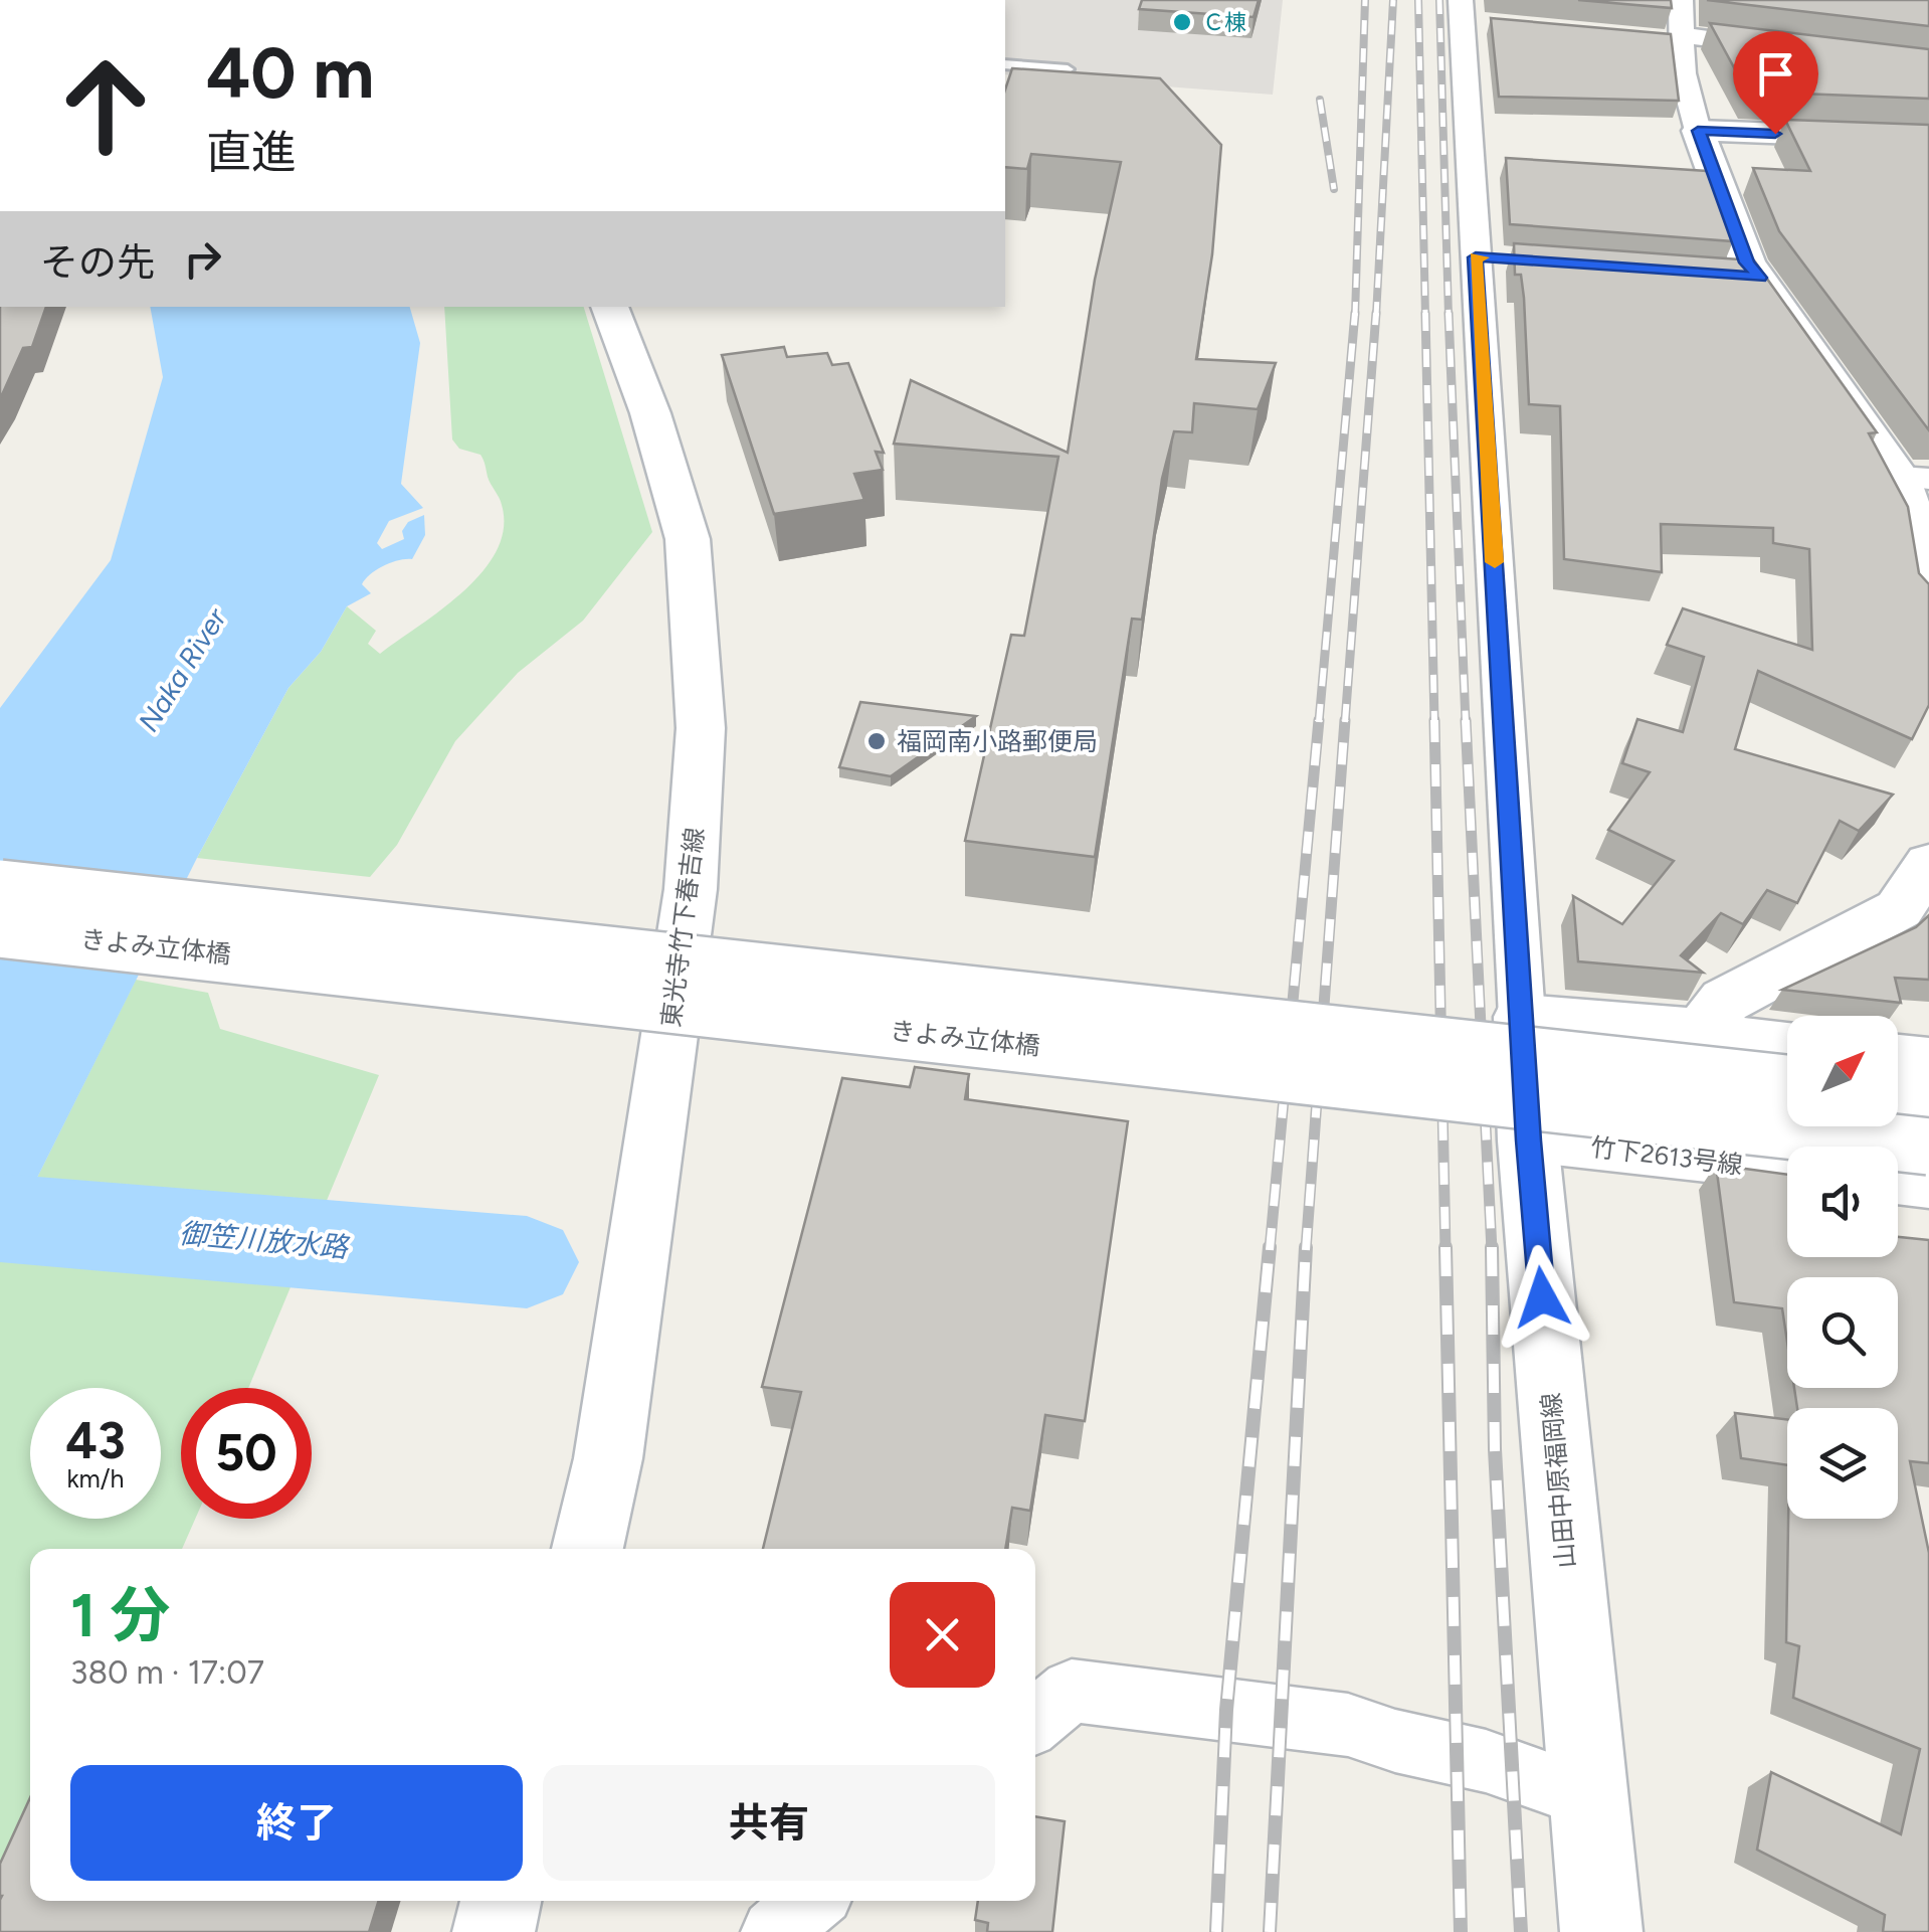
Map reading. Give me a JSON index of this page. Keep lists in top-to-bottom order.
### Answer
{
  "streets": {
    "main road": ["東光寺竹下春吉線", "きよみ立体橋", "山田中原福岡線"],
    "street": ["竹下2613号線"]
  },
  "crossings": [
    ["竹下2613号線", "山田中原福岡線"]
  ],
  "water": ["Naka River", "御笠川放水路"],
  "places": ["Ｃ棟", "福岡南小路郵便局"],
  "north": "top right",
  "page": {
    "turn": ["40 m", "直進"],
    "then": "その先",
    "speed": "43 km/h",
    "limit": "50",
    "heading": ["1 分", "380 m · 17:07"],
    "buttons": ["終了", "共有"]
  }
}
